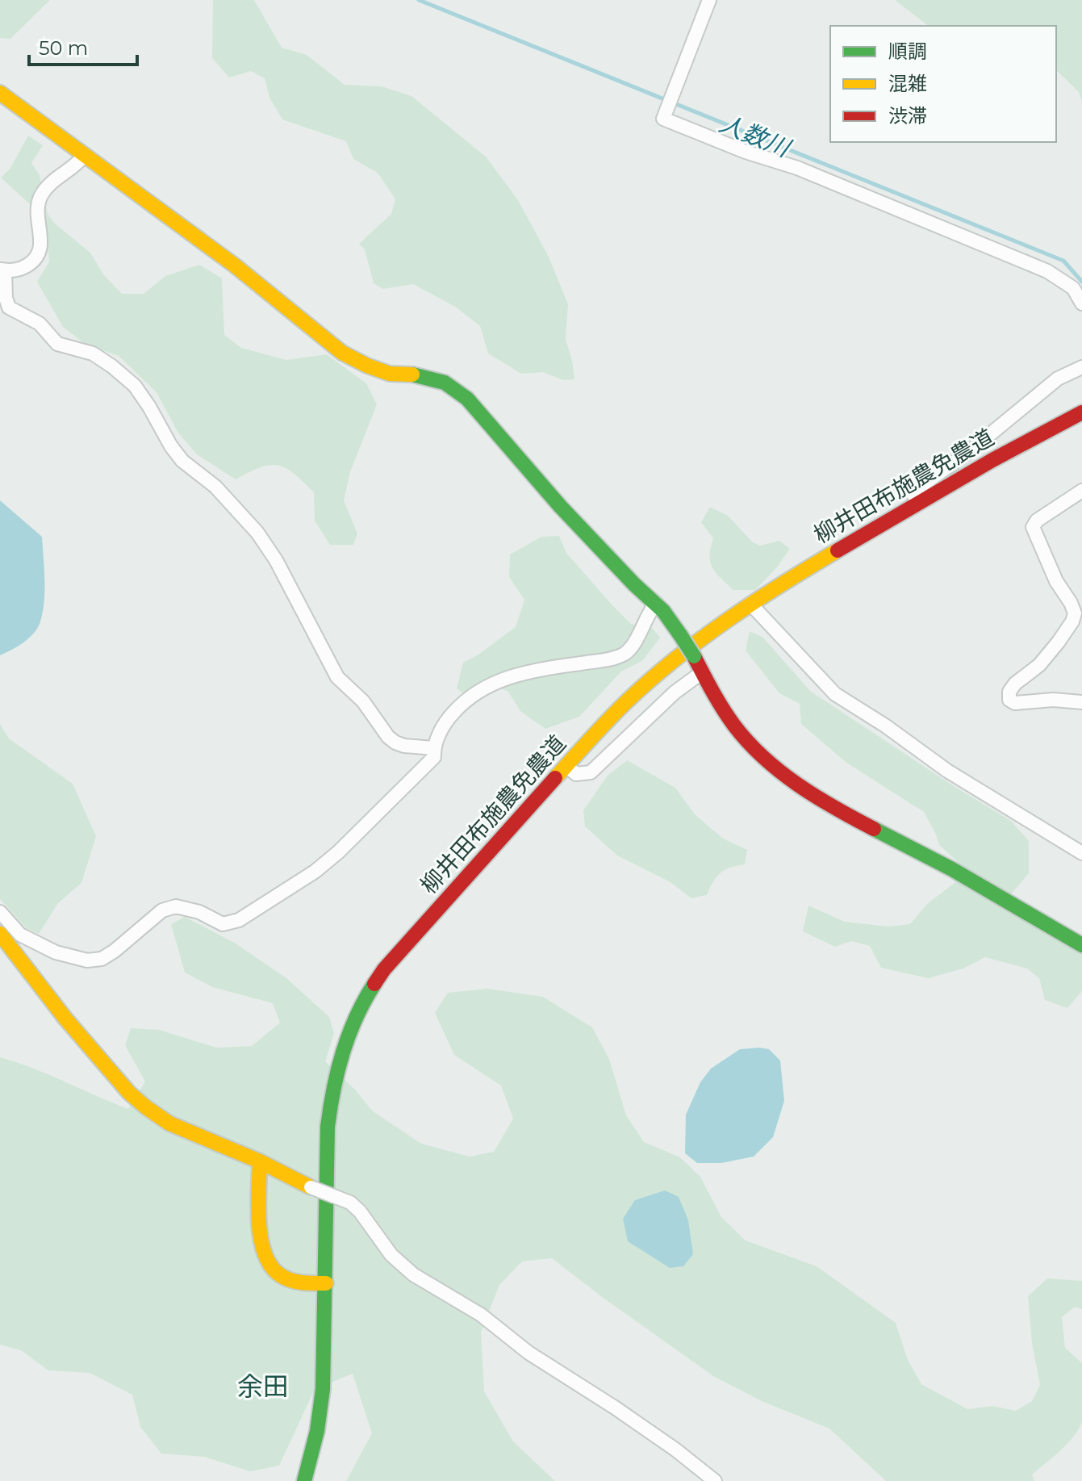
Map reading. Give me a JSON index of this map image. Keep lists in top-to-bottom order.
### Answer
{
  "streets": {
    "street": ["柳井田布施農免農道"]
  },
  "districts": ["余田"],
  "water": ["人数川"],
  "legend": ["順調", "混雑", "渋滞"],
  "scale_bar": "50 m"
}
